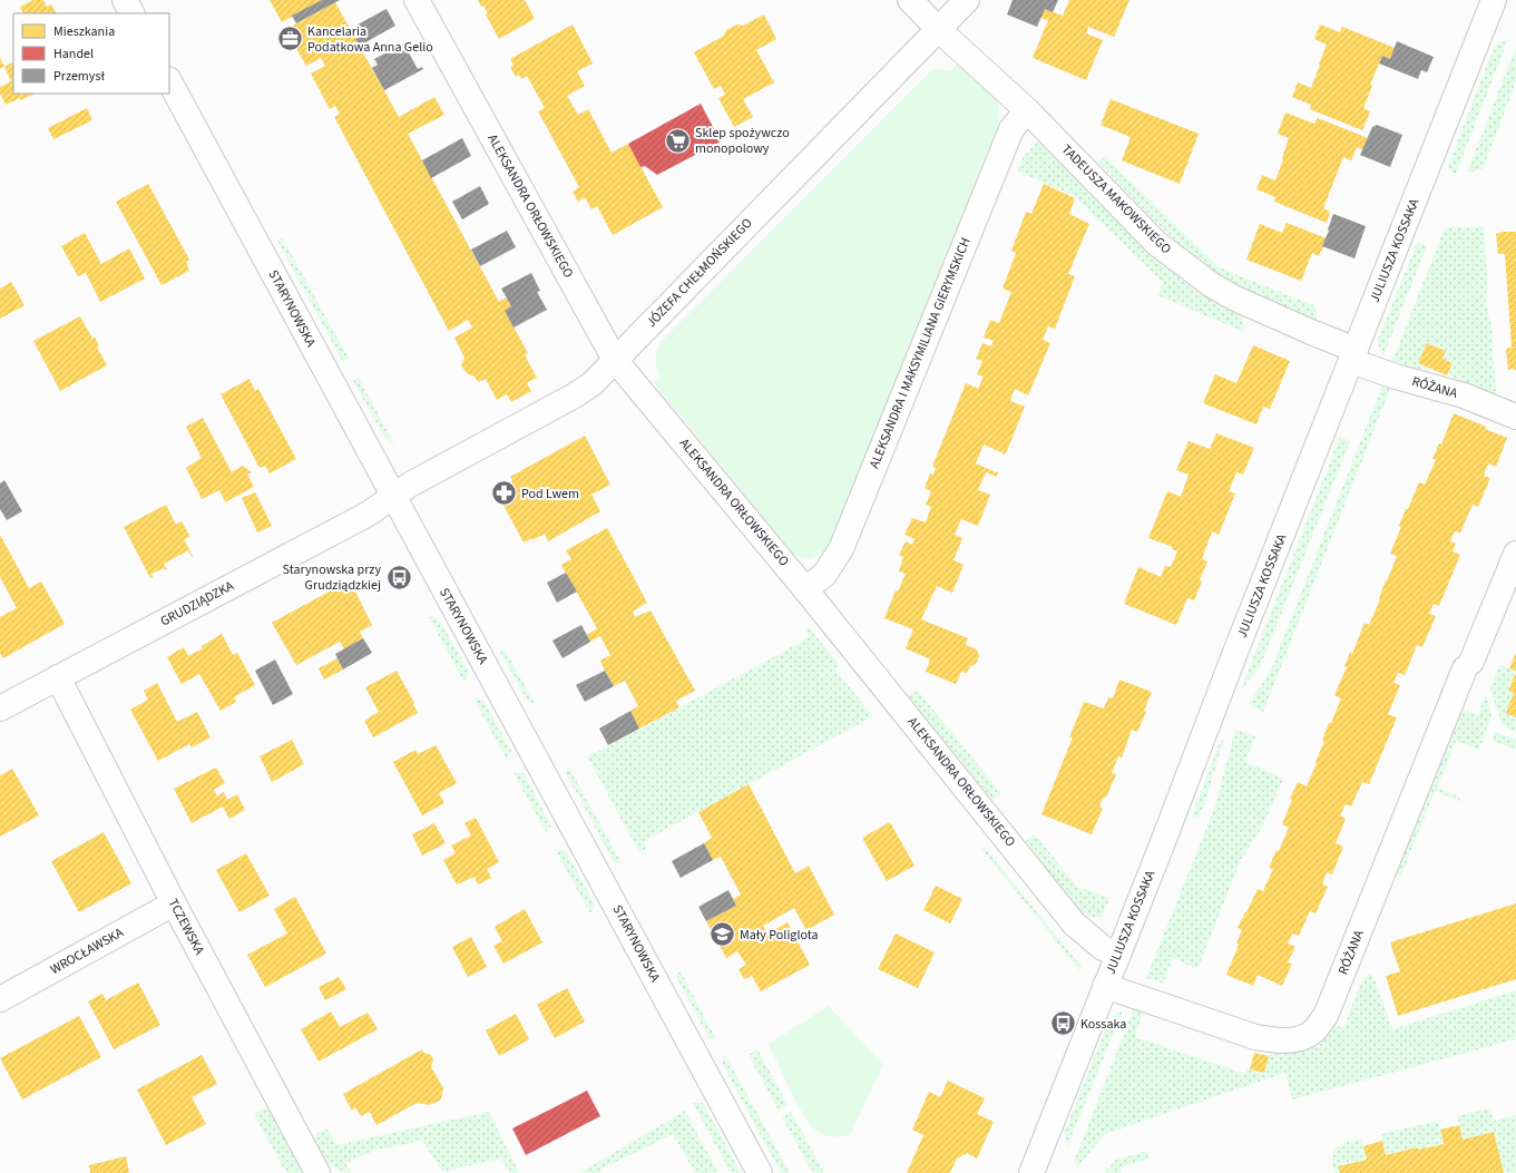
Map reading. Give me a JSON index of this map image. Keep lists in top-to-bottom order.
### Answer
{
  "streets": {
    "street": [
      "TADEUSZA MAKOWSKIEGO",
      "ALEKSANDRA ORŁOWSKIEGO",
      "JULIUSZA KOSSAKA",
      "JÓZEFA CHEŁMOŃSKIEGO",
      "STARYNOWSKA",
      "ALEKSANDRA I MAKSYMILIANA GIERYMSKICH",
      "RÓŻANA",
      "GRUDZIĄDZKA",
      "TCZEWSKA",
      "WROCŁAWSKA"
    ]
  },
  "crossings": [
    ["TADEUSZA MAKOWSKIEGO", "JULIUSZA KOSSAKA"],
    ["TADEUSZA MAKOWSKIEGO", "JÓZEFA CHEŁMOŃSKIEGO"],
    ["TADEUSZA MAKOWSKIEGO", "ALEKSANDRA I MAKSYMILIANA GIERYMSKICH"],
    ["TADEUSZA MAKOWSKIEGO", "RÓŻANA"],
    ["ALEKSANDRA ORŁOWSKIEGO", "JULIUSZA KOSSAKA"],
    ["ALEKSANDRA ORŁOWSKIEGO", "JÓZEFA CHEŁMOŃSKIEGO"],
    ["ALEKSANDRA ORŁOWSKIEGO", "ALEKSANDRA I MAKSYMILIANA GIERYMSKICH"],
    ["JULIUSZA KOSSAKA", "RÓŻANA"],
    ["JÓZEFA CHEŁMOŃSKIEGO", "STARYNOWSKA"],
    ["JÓZEFA CHEŁMOŃSKIEGO", "GRUDZIĄDZKA"],
    ["STARYNOWSKA", "GRUDZIĄDZKA"],
    ["GRUDZIĄDZKA", "TCZEWSKA"],
    ["TCZEWSKA", "WROCŁAWSKA"]
  ],
  "places": {
    "office": ["Kancelaria Podatkowa Anna Gelio"],
    "supermarket": ["Sklep spożywczo monopolowy"],
    "pharmacy": ["Pod Lwem"],
    "bus stop": ["Starynowska przy Grudziądzkiej", "Kossaka"],
    "school or university": ["Mały Poliglota"]
  },
  "legend": ["Mieszkania", "Handel", "Przemysł"]
}
